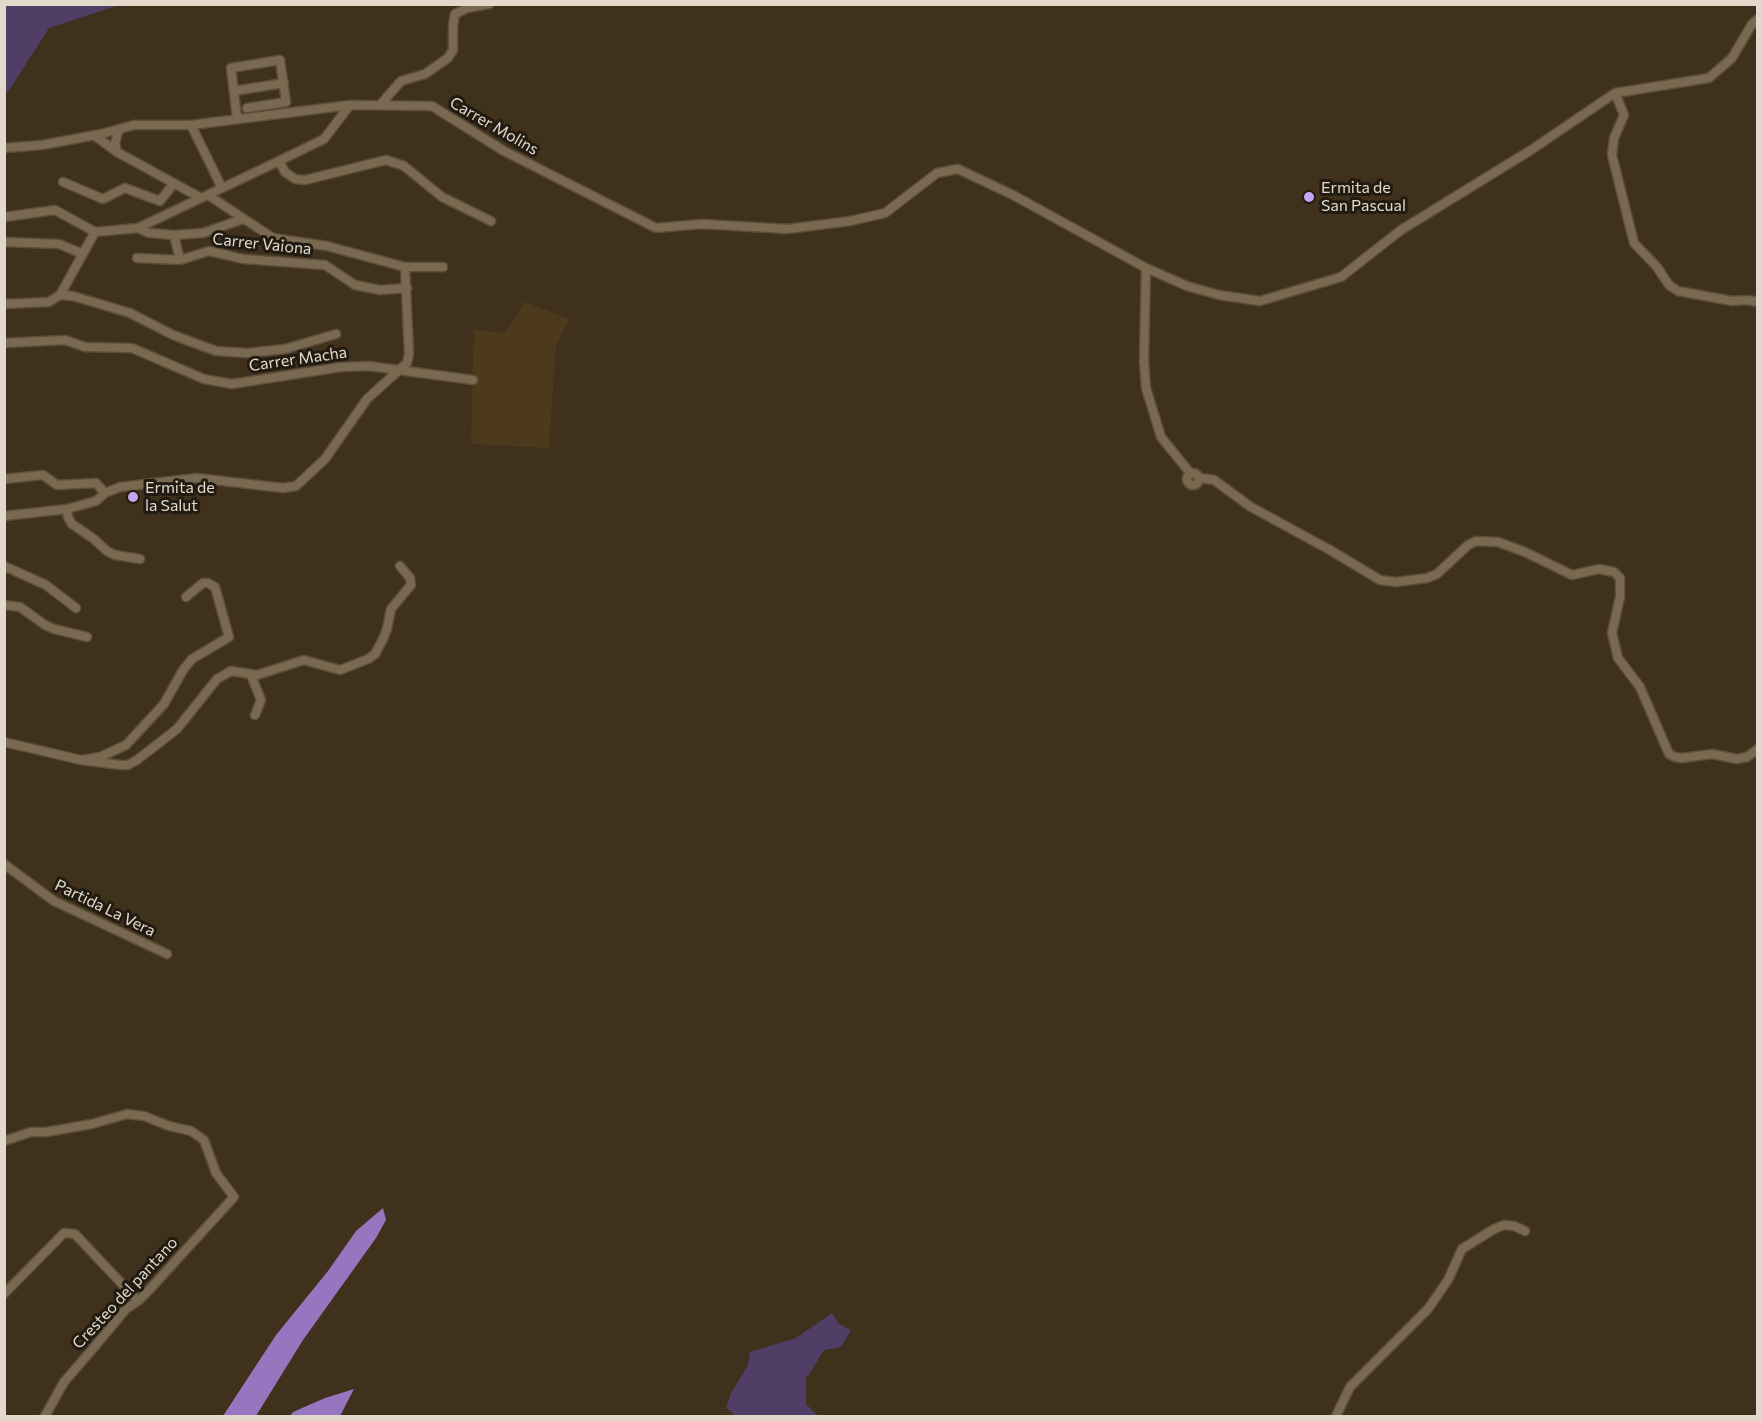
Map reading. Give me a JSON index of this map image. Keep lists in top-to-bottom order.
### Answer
{
  "streets": {
    "street": [
      "Carrer Molins",
      "Carrer Vaiona",
      "Carrer Macha",
      "Partida La Vera",
      "Cresteo del pantano"
    ]
  },
  "crossings": [
    ["Carrer Molins", "Carrer Vaiona"]
  ],
  "places": ["Ermita de San Pascual", "Ermita de la Salut"]
}
